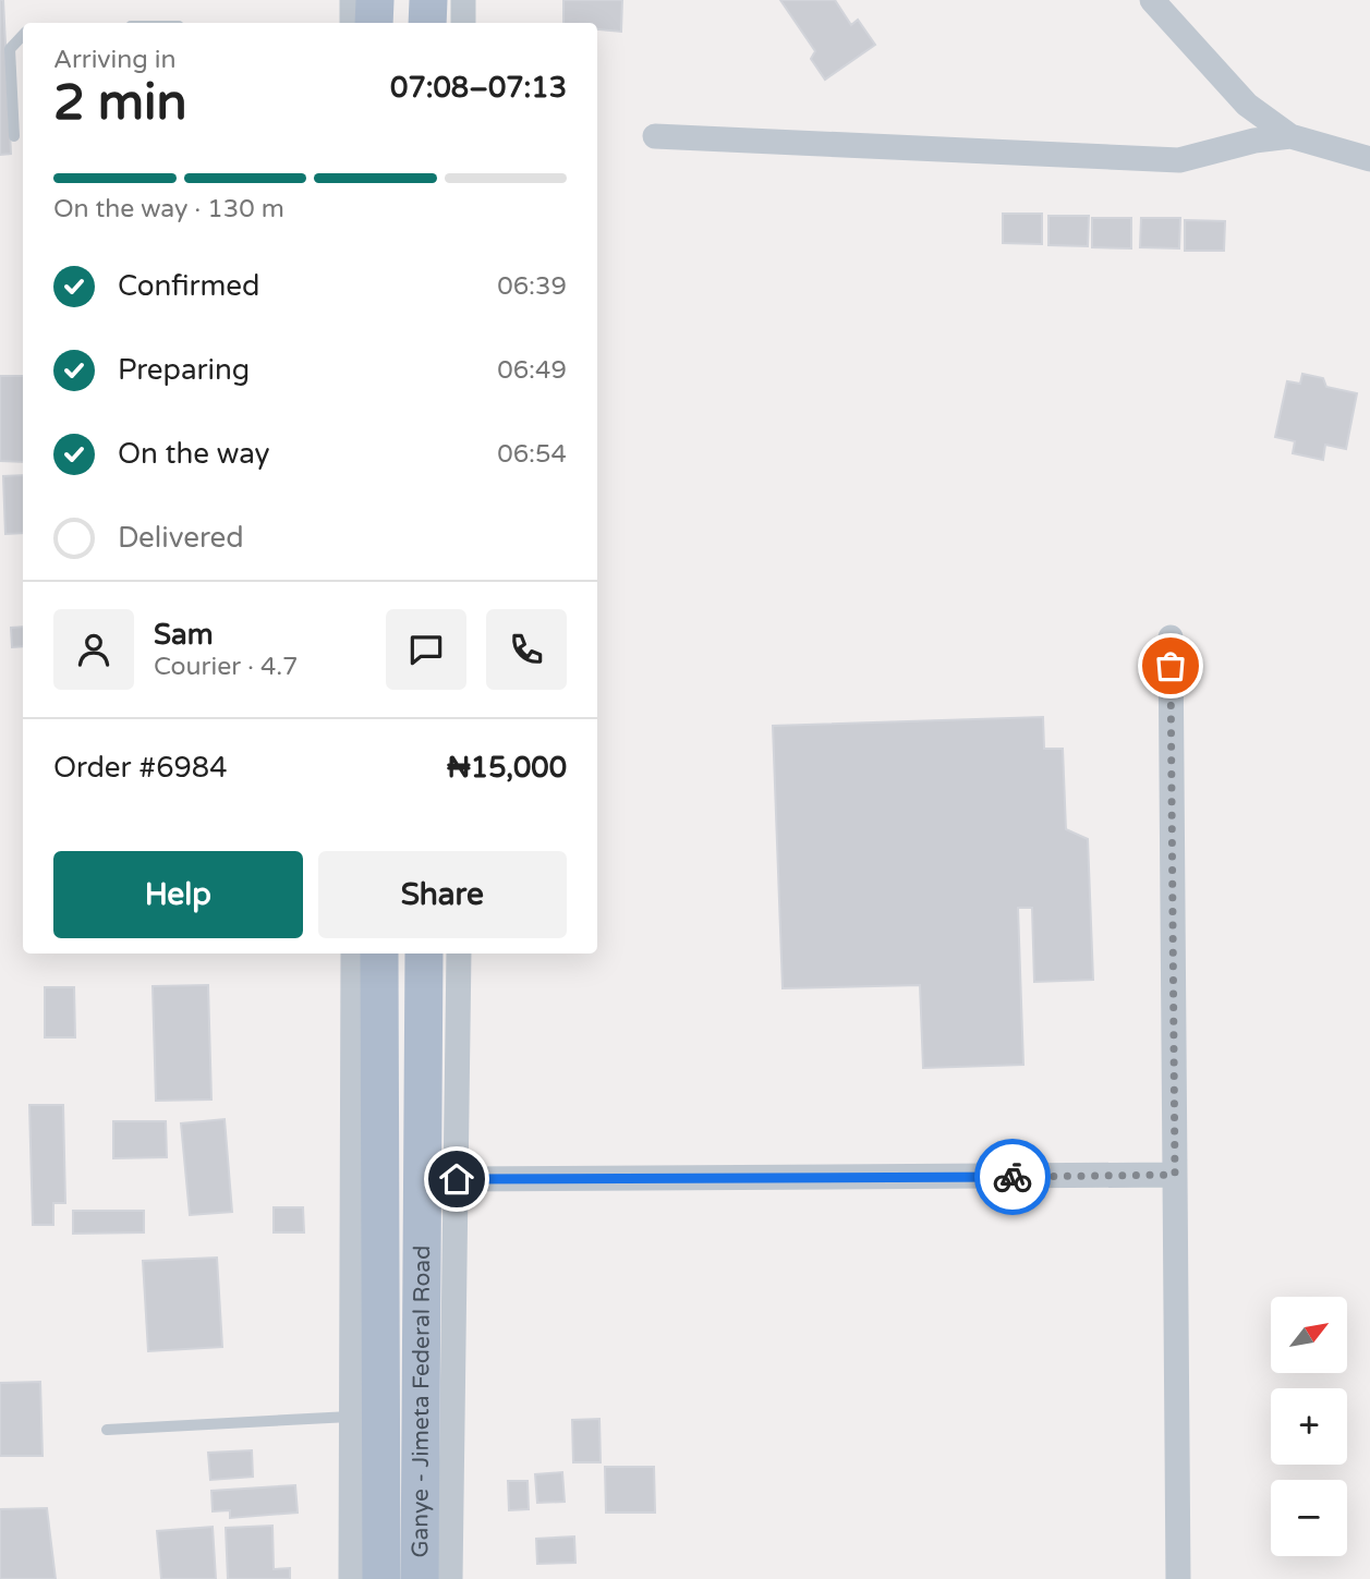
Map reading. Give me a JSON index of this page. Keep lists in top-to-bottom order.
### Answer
{
  "streets": {
    "main road": ["Ganye - Jimeta Federal Road"]
  },
  "north": "top right",
  "page": {
    "heading": ["2 min", "Arriving in", "07:08–07:13"],
    "panel": [
      "Sam",
      "Courier · 4.7",
      "Order #6984",
      "₦15,000"
    ],
    "bar": "On the way · 130 m",
    "list": [
      ["Confirmed", "06:39"],
      ["Preparing", "06:49"],
      ["On the way", "06:54"],
      "Delivered"
    ],
    "buttons": ["Help", "Share"],
    "map_buttons": ["+", "−"]
  }
}
